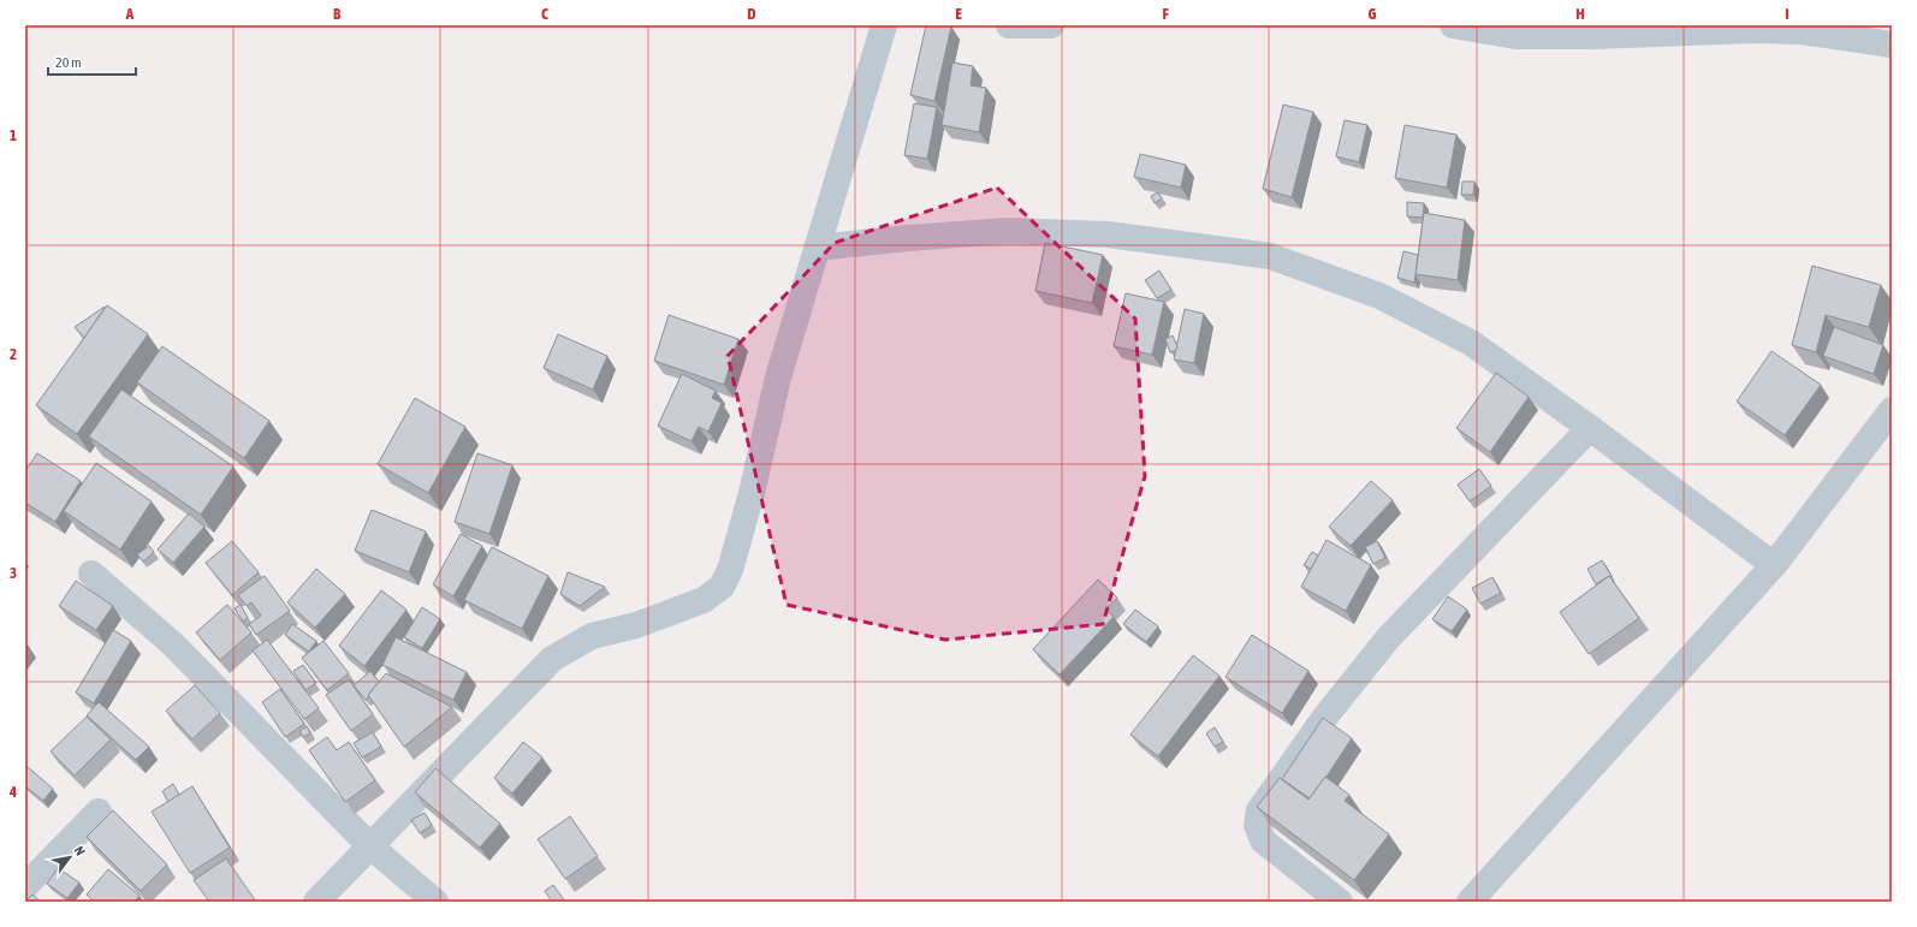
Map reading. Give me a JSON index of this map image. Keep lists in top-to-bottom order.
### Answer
{
  "scale_bar": "20 m",
  "north": "top right",
  "grid": {
    "columns": [
      "A",
      "B",
      "C",
      "D",
      "E",
      "F",
      "G",
      "H",
      "I"
    ],
    "rows": [
      "1",
      "2",
      "3",
      "4"
    ]
  }
}
